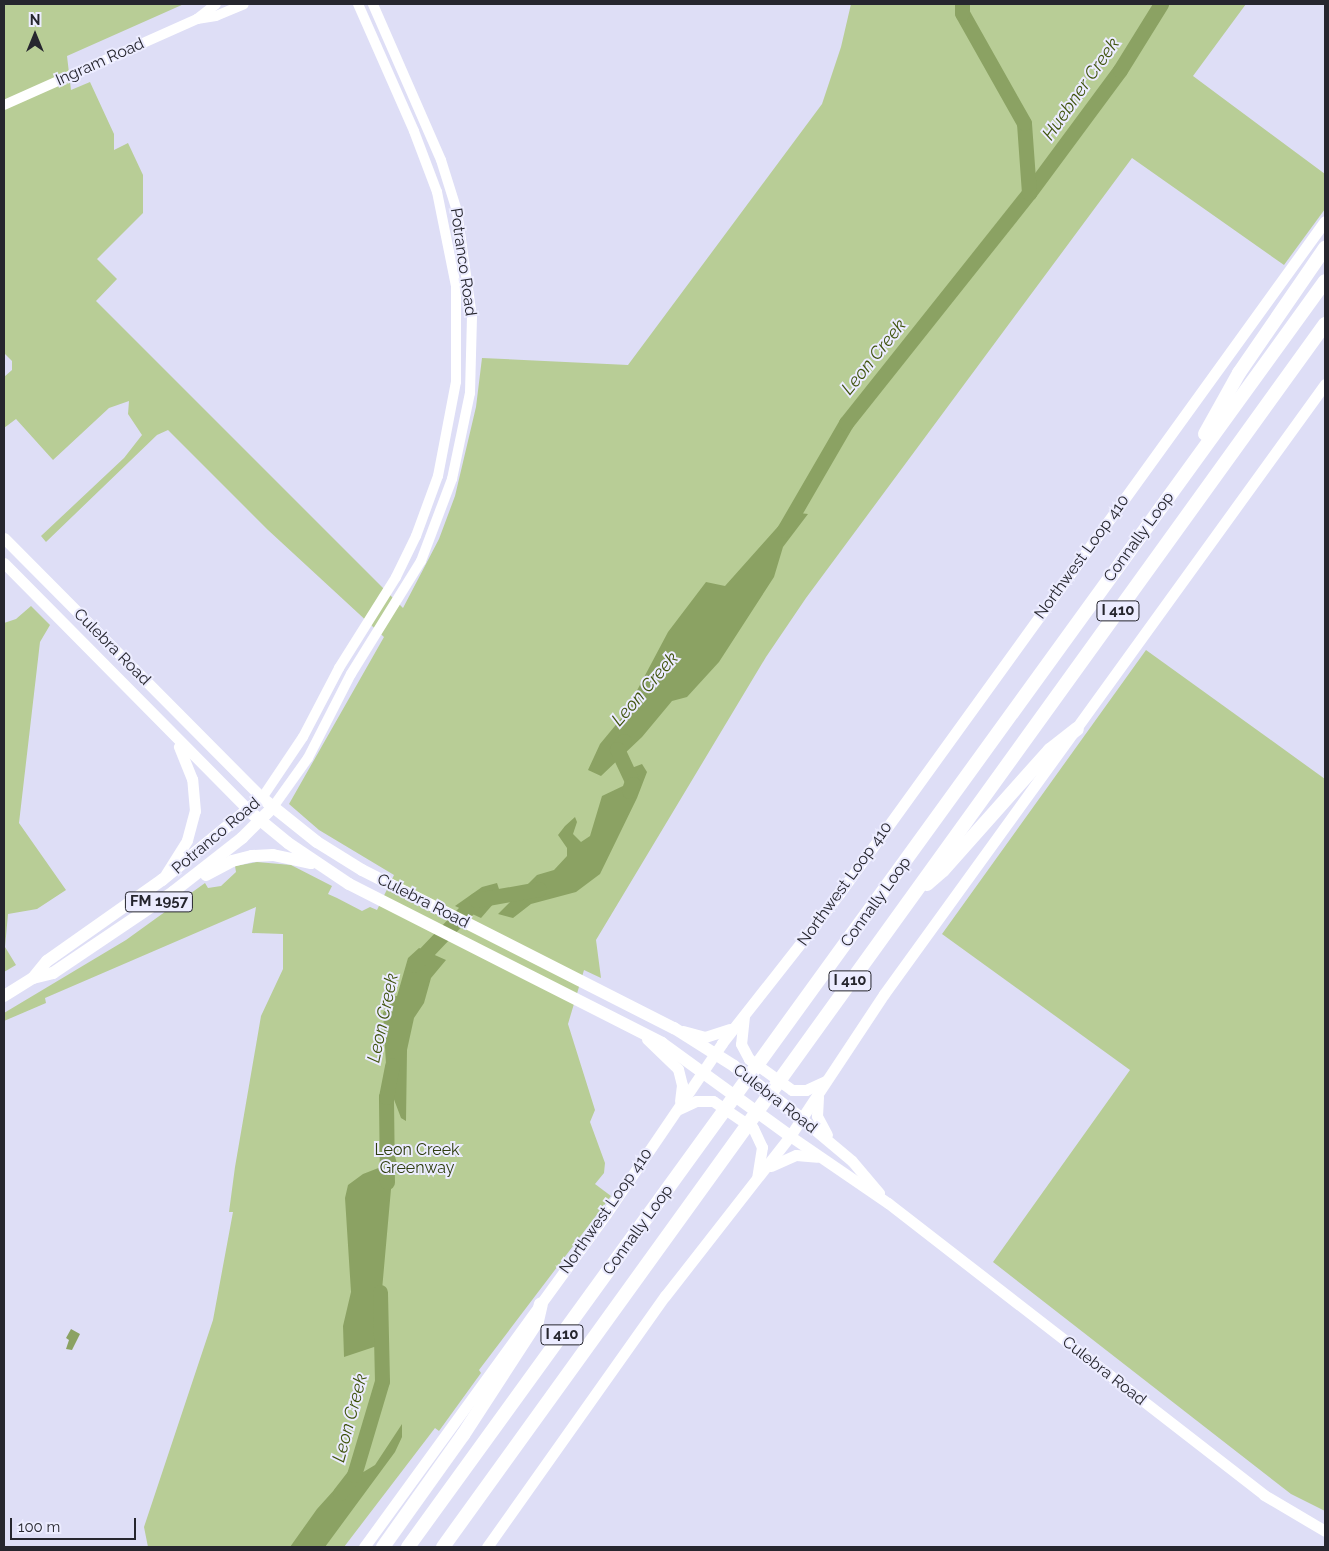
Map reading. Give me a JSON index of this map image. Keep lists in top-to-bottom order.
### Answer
{
  "streets": {
    "highway": ["Connally Loop", "I 410"],
    "main road": [
      "Potranco Road",
      "Northwest Loop 410",
      "Culebra Road",
      "FM 1957"
    ],
    "street": ["Ingram Road"]
  },
  "crossings": [
    ["Potranco Road", "Culebra Road"],
    ["Potranco Road", "FM 1957"],
    ["Northwest Loop 410", "Culebra Road"]
  ],
  "water": ["Huebner Creek", "Leon Creek"],
  "parks": ["Leon Creek Greenway"],
  "scale_bar": "100 m",
  "north": "top"
}
